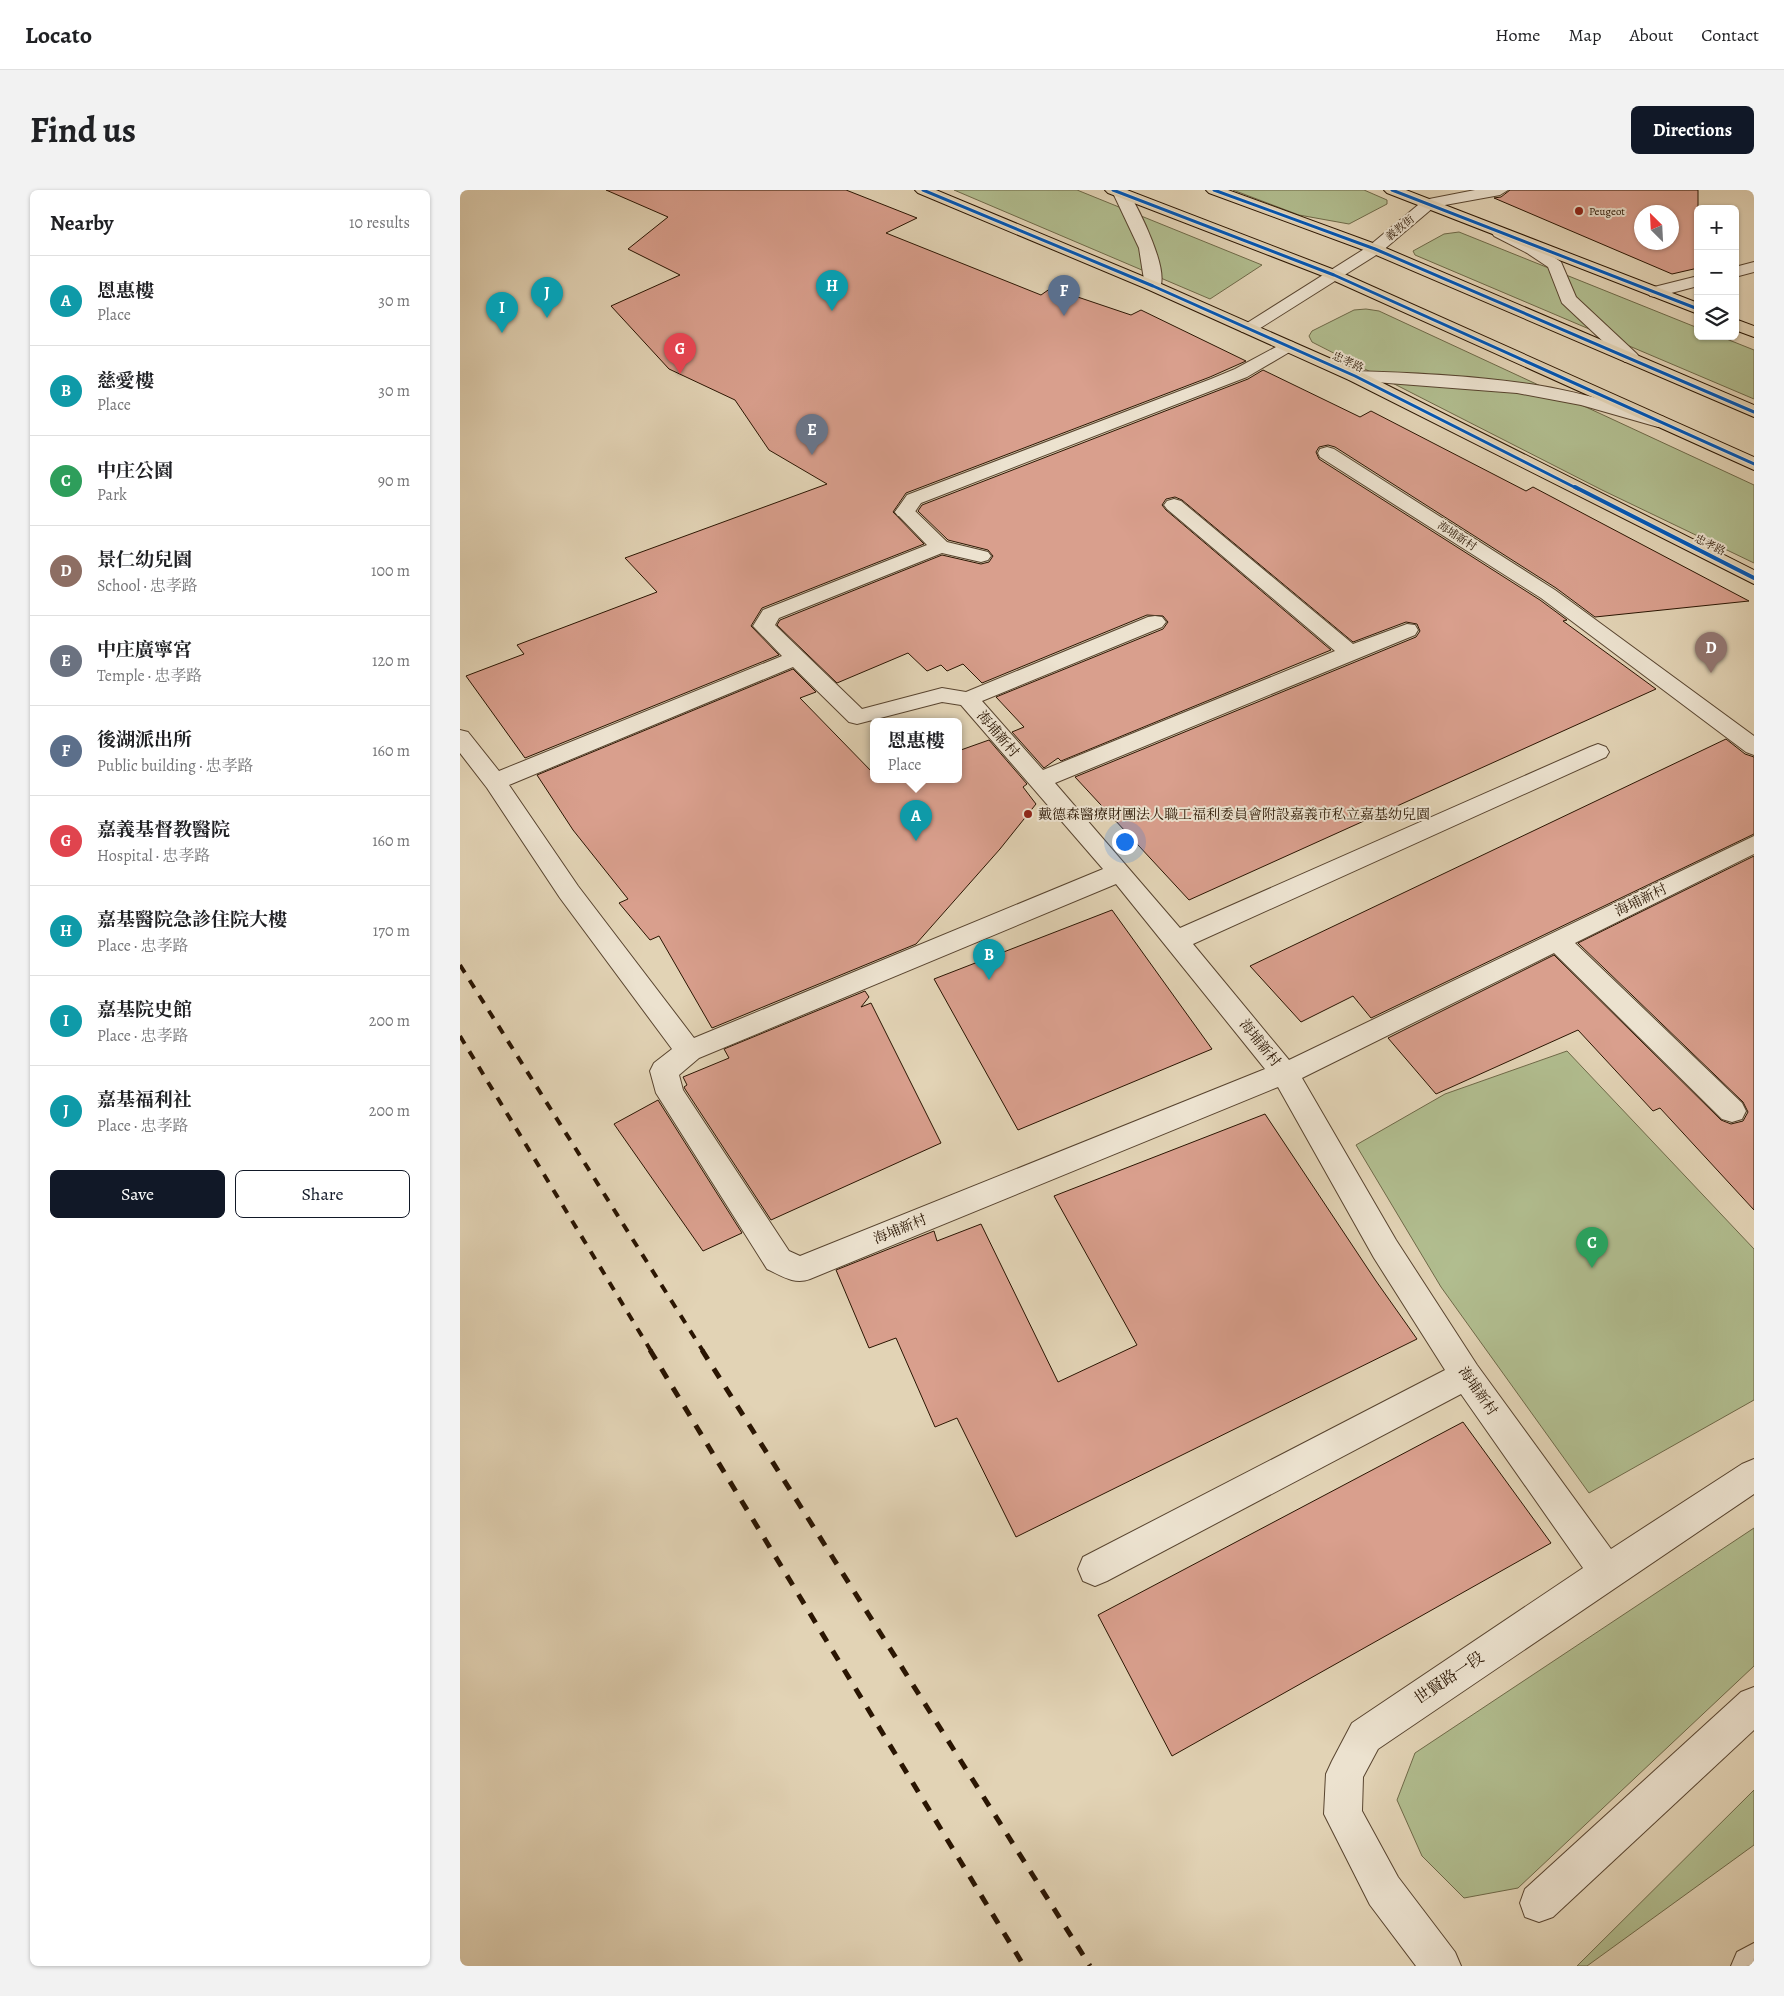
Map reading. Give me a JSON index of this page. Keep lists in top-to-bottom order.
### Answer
{
  "streets": {
    "main road": ["忠孝路"],
    "street": ["義教街", "海埔新村", "世賢路一段"]
  },
  "crossings": [
    ["義教街", "忠孝路"],
    ["海埔新村", "世賢路一段"]
  ],
  "places": ["Peugeot", "戴德森醫療財團法人職工福利委員會附設嘉義市私立嘉基幼兒園"],
  "north": "top left",
  "page": {
    "header": "Locato",
    "nav": [
      "Home",
      "Map",
      "About",
      "Contact"
    ],
    "title": "Find us",
    "buttons": [
      "Directions",
      ["Save", "Share"]
    ],
    "heading": ["Nearby", "10 results"],
    "map_buttons": ["+", "−"],
    "list": [
      {
        "mark": "A",
        "name": "恩惠樓",
        "note": "Place",
        "value": "30 m"
      },
      {
        "mark": "B",
        "name": "慈愛樓",
        "note": "Place",
        "value": "30 m"
      },
      {
        "mark": "C",
        "name": "中庄公園",
        "note": "Park",
        "value": "90 m"
      },
      {
        "mark": "D",
        "name": "景仁幼兒園",
        "note": "School · 忠孝路",
        "value": "100 m"
      },
      {
        "mark": "E",
        "name": "中庄廣寧宮",
        "note": "Temple · 忠孝路",
        "value": "120 m"
      },
      {
        "mark": "F",
        "name": "後湖派出所",
        "note": "Public building · 忠孝路",
        "value": "160 m"
      },
      {
        "mark": "G",
        "name": "嘉義基督教醫院",
        "note": "Hospital · 忠孝路",
        "value": "160 m"
      },
      {
        "mark": "H",
        "name": "嘉基醫院急診住院大樓",
        "note": "Place · 忠孝路",
        "value": "170 m"
      },
      {
        "mark": "I",
        "name": "嘉基院史館",
        "note": "Place · 忠孝路",
        "value": "200 m"
      },
      {
        "mark": "J",
        "name": "嘉基福利社",
        "note": "Place · 忠孝路",
        "value": "200 m"
      }
    ],
    "pins": [
      "H",
      "F",
      "J",
      "I",
      "G",
      "E",
      "D",
      "A",
      "B",
      "C"
    ],
    "popup": ["恩惠樓", "Place"]
  }
}
